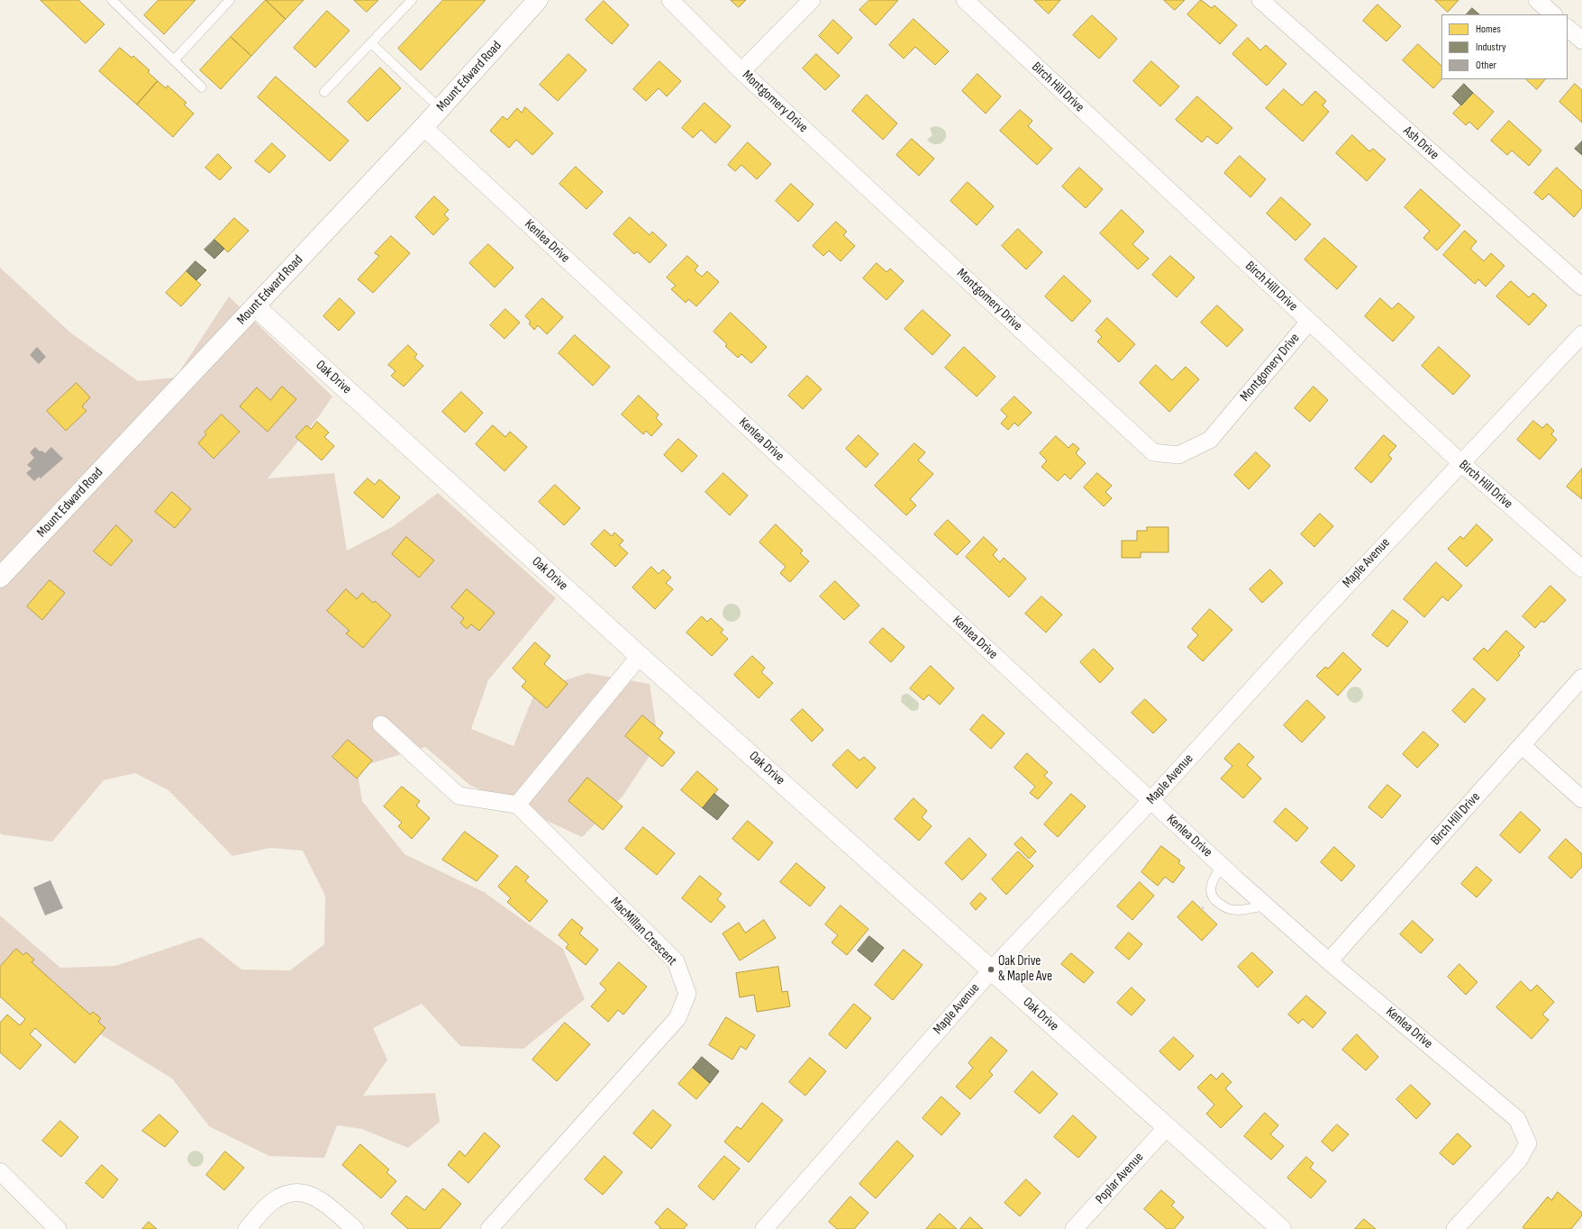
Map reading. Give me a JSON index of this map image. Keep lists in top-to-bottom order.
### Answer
{
  "streets": {
    "street": [
      "Mount Edward Road",
      "Birch Hill Drive",
      "Montgomery Drive",
      "Ash Drive",
      "Kenlea Drive",
      "Oak Drive",
      "Maple Avenue",
      "MacMillan Crescent",
      "Poplar Avenue"
    ]
  },
  "crossings": [
    ["Mount Edward Road", "Kenlea Drive"],
    ["Mount Edward Road", "Oak Drive"],
    ["Birch Hill Drive", "Montgomery Drive"],
    ["Birch Hill Drive", "Kenlea Drive"],
    ["Birch Hill Drive", "Maple Avenue"],
    ["Kenlea Drive", "Maple Avenue"],
    ["Oak Drive", "Maple Avenue"],
    ["Oak Drive", "Poplar Avenue"]
  ],
  "places": ["Oak Drive & Maple Ave"],
  "legend": ["Homes", "Industry", "Other"]
}
